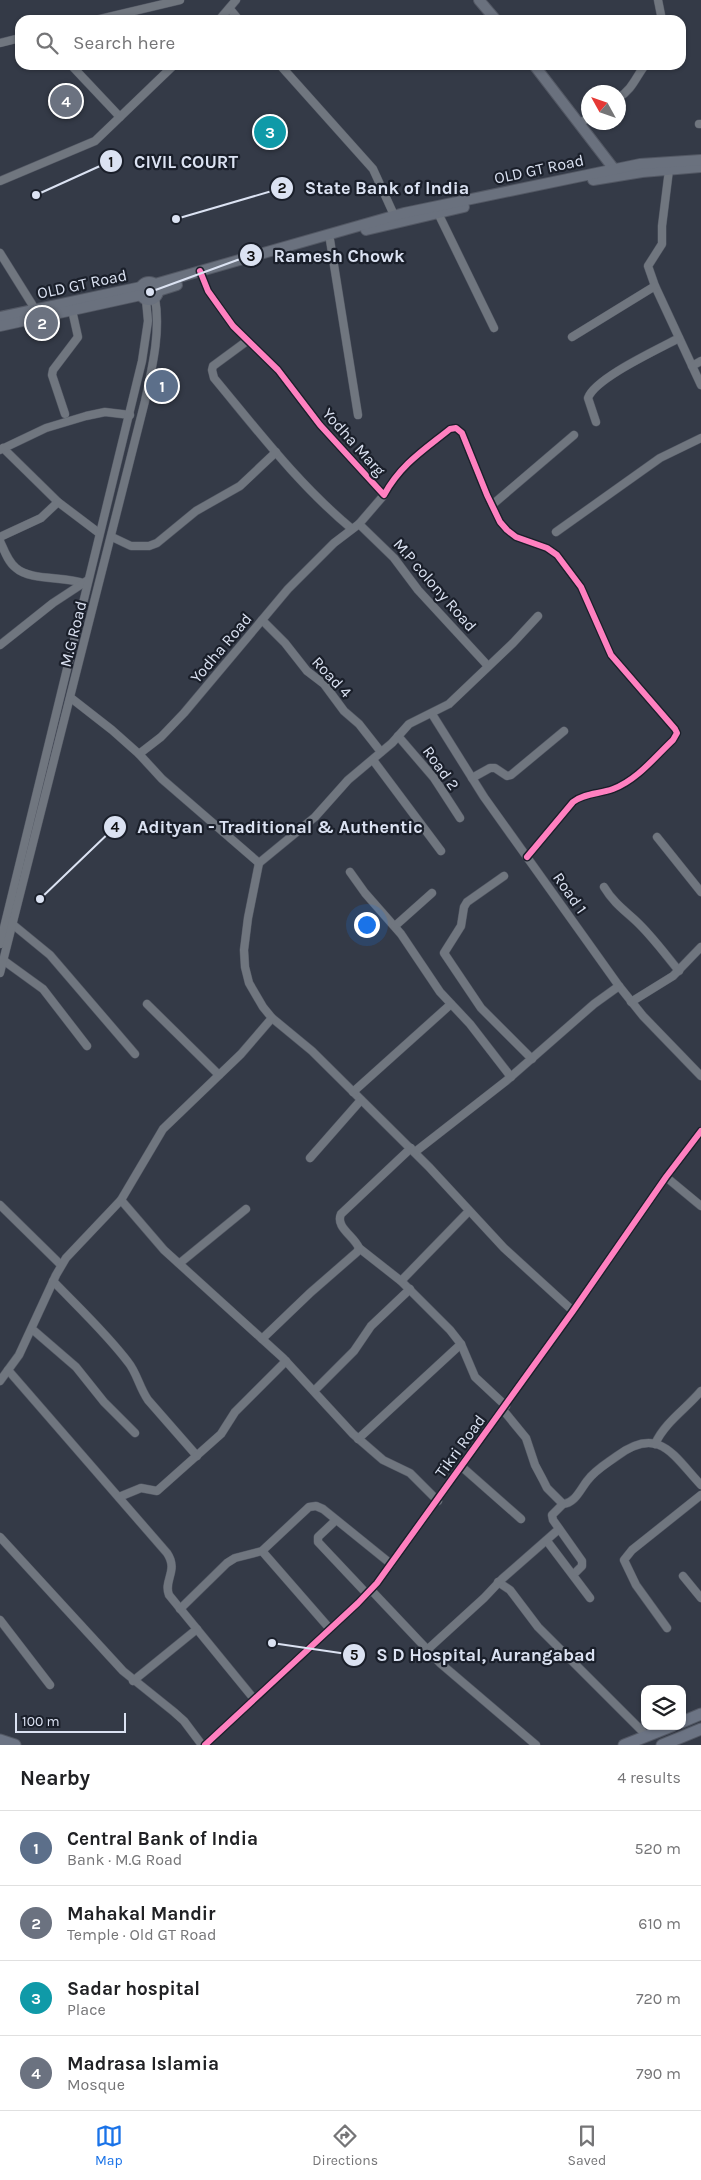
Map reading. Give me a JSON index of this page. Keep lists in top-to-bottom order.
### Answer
{
  "streets": {
    "main road": ["OLD GT Road"],
    "street": [
      "Yodha Marg",
      "M.P colony Road",
      "M.G Road",
      "Yodha Road",
      "Road 4",
      "Road 2",
      "Road 1",
      "Tikri Road"
    ]
  },
  "crossings": [
    ["OLD GT Road", "Yodha Marg"],
    ["OLD GT Road", "M.G Road"],
    ["Yodha Marg", "M.P colony Road"],
    ["Yodha Marg", "Yodha Road"],
    ["Yodha Marg", "Road 1"],
    ["M.P colony Road", "Yodha Road"],
    ["Yodha Road", "Road 4"]
  ],
  "places": [
    "CIVIL COURT",
    "State Bank of India",
    "Ramesh Chowk",
    "Adityan - Traditional & Authentic",
    "S D Hospital, Aurangabad"
  ],
  "scale_bar": "100 m",
  "north": "top left",
  "page": {
    "search": "Search here",
    "pins": [
      "4",
      "3",
      "2",
      "1"
    ],
    "scale": "100 m",
    "heading": ["Nearby", "4 results"],
    "list": [
      {
        "mark": "1",
        "name": "Central Bank of India",
        "note": "Bank · M.G Road",
        "value": "520 m"
      },
      {
        "mark": "2",
        "name": "Mahakal Mandir",
        "note": "Temple · Old GT Road",
        "value": "610 m"
      },
      {
        "mark": "3",
        "name": "Sadar hospital",
        "note": "Place",
        "value": "720 m"
      },
      {
        "mark": "4",
        "name": "Madrasa Islamia",
        "note": "Mosque",
        "value": "790 m"
      }
    ],
    "nav": ["Map", "Directions", "Saved"]
  }
}
